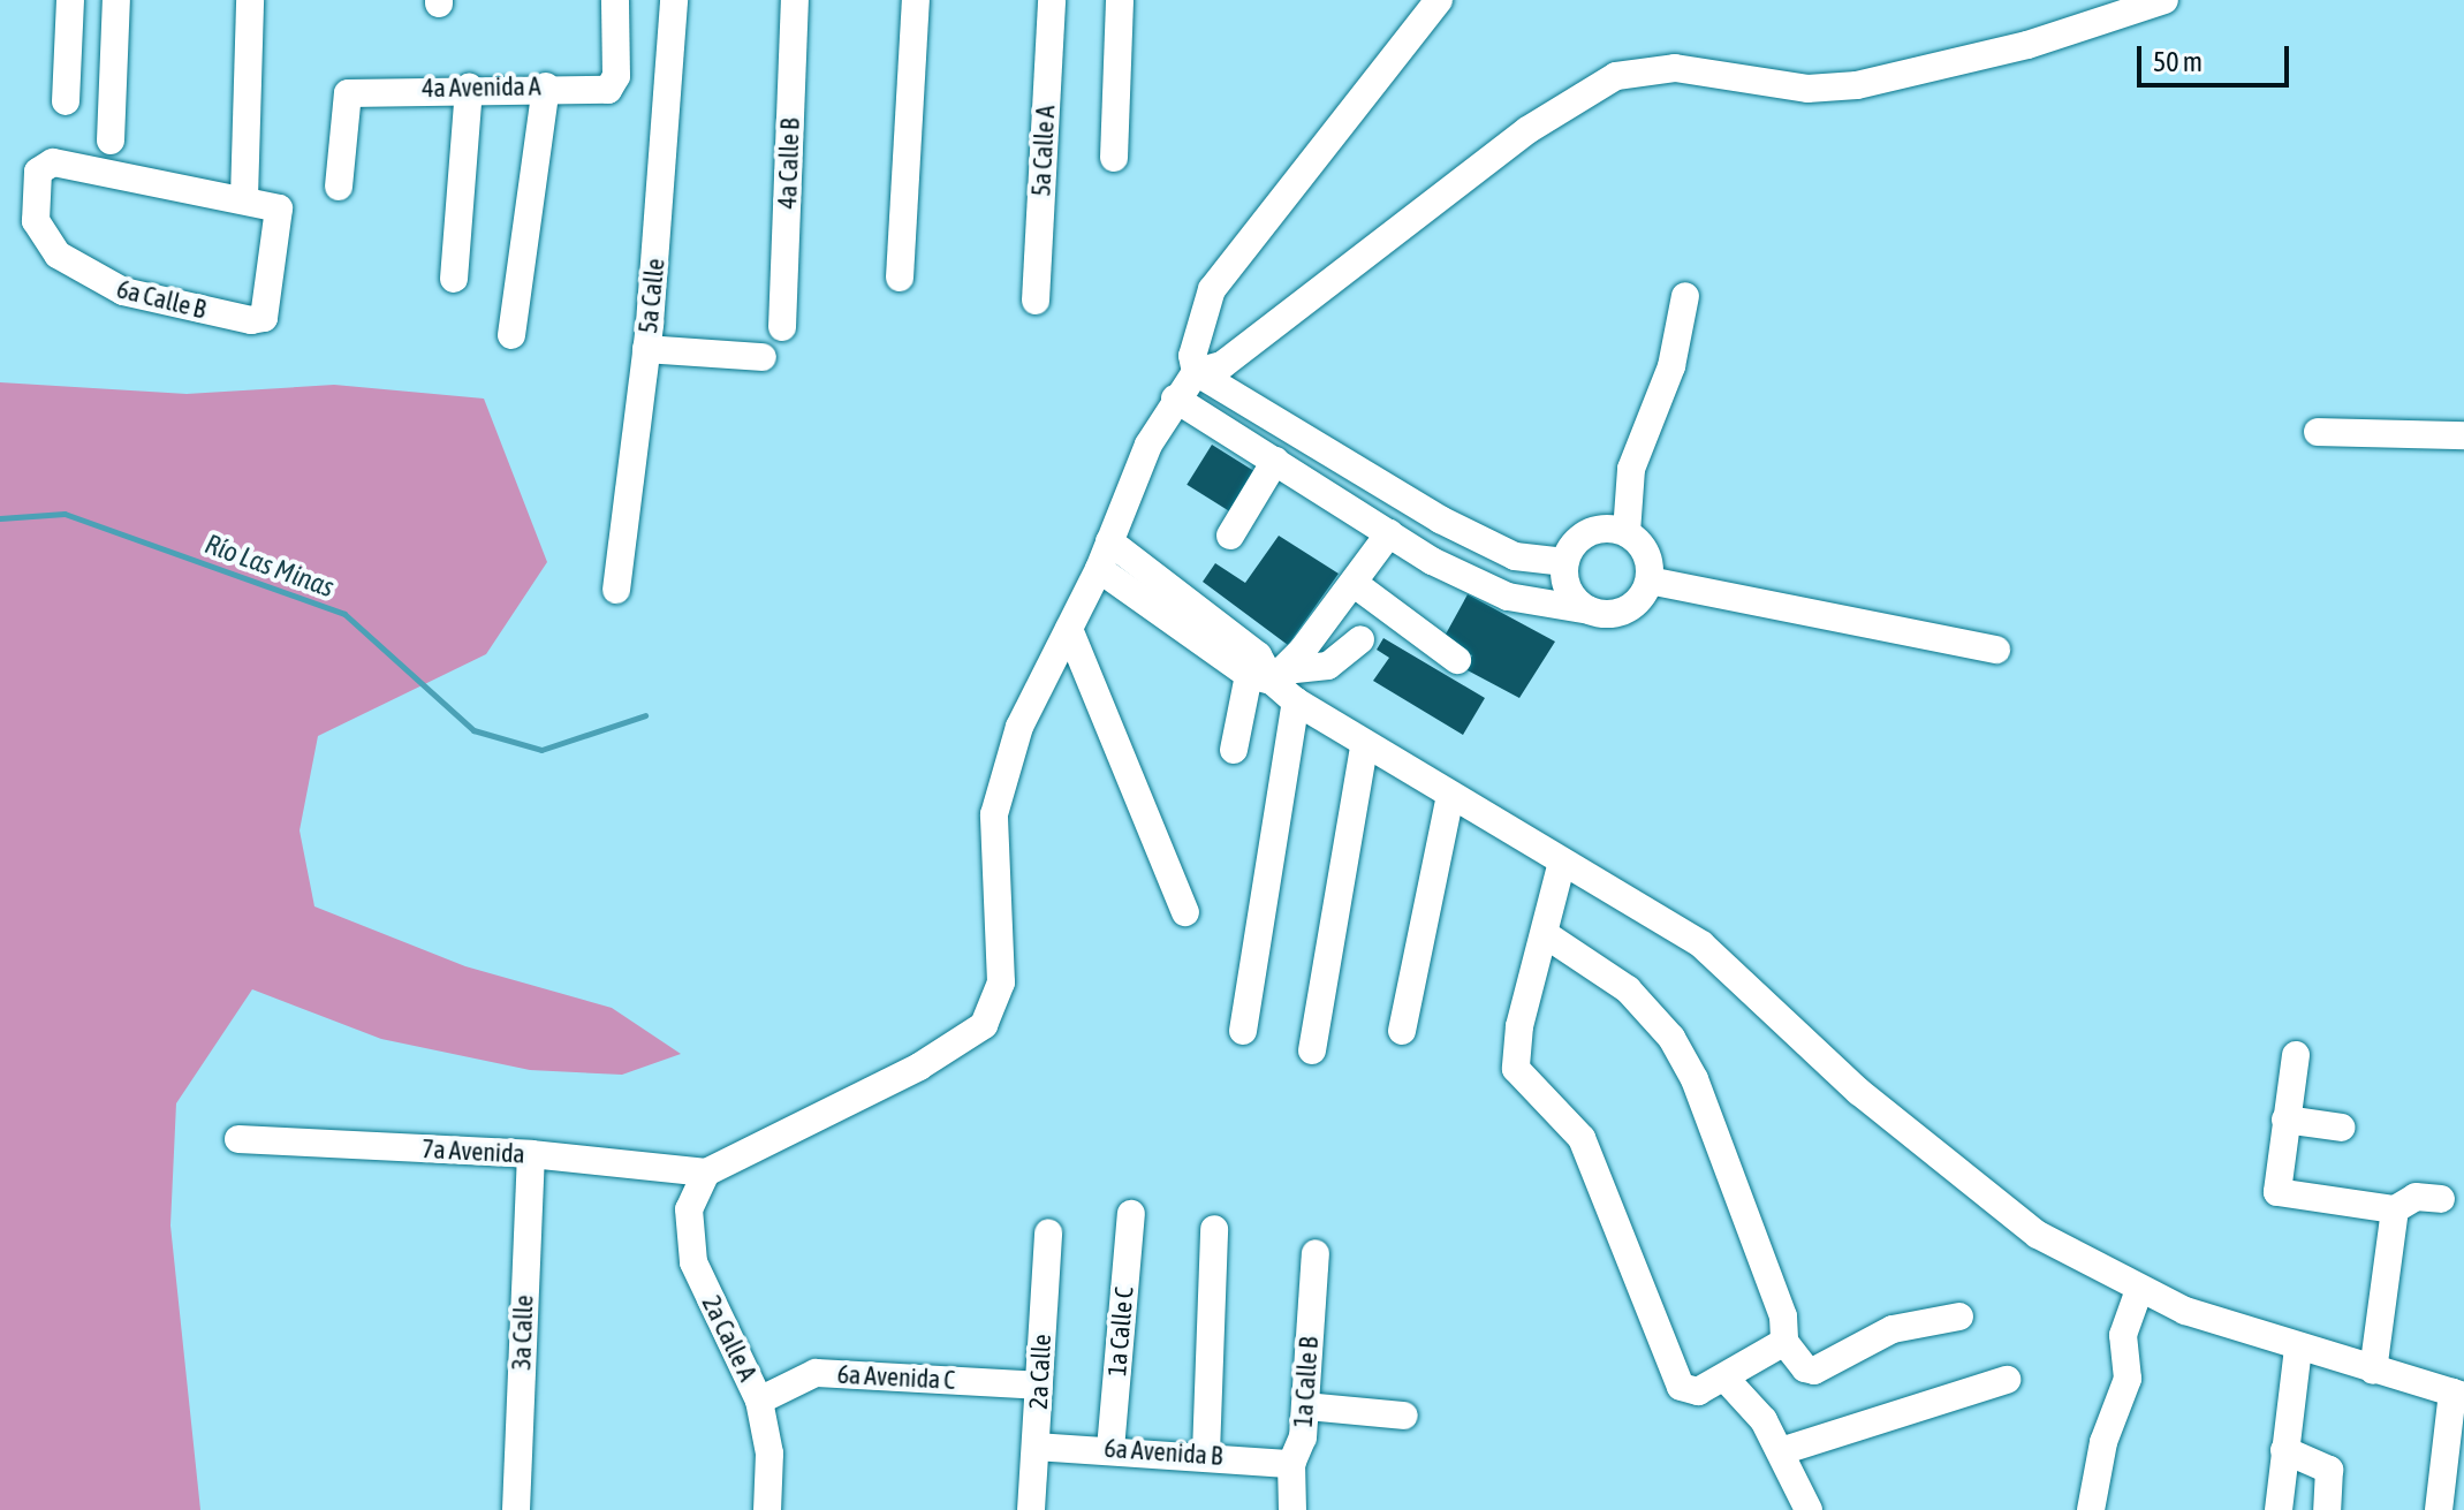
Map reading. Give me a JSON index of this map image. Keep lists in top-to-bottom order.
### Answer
{
  "streets": {
    "street": [
      "4a Avenida A",
      "5a Calle A",
      "4a Calle B",
      "5a Calle",
      "6a Calle B",
      "7a Avenida",
      "1a Calle C",
      "3a Calle",
      "2a Calle A",
      "2a Calle",
      "6a Avenida C",
      "1a Calle B",
      "6a Avenida B"
    ]
  },
  "crossings": [
    ["7a Avenida", "3a Calle"],
    ["7a Avenida", "2a Calle A"],
    ["1a Calle C", "6a Avenida B"],
    ["2a Calle A", "6a Avenida C"],
    ["2a Calle", "6a Avenida C"],
    ["2a Calle", "6a Avenida B"],
    ["1a Calle B", "6a Avenida B"]
  ],
  "water": ["Río Las Minas"],
  "scale_bar": "50 m"
}
